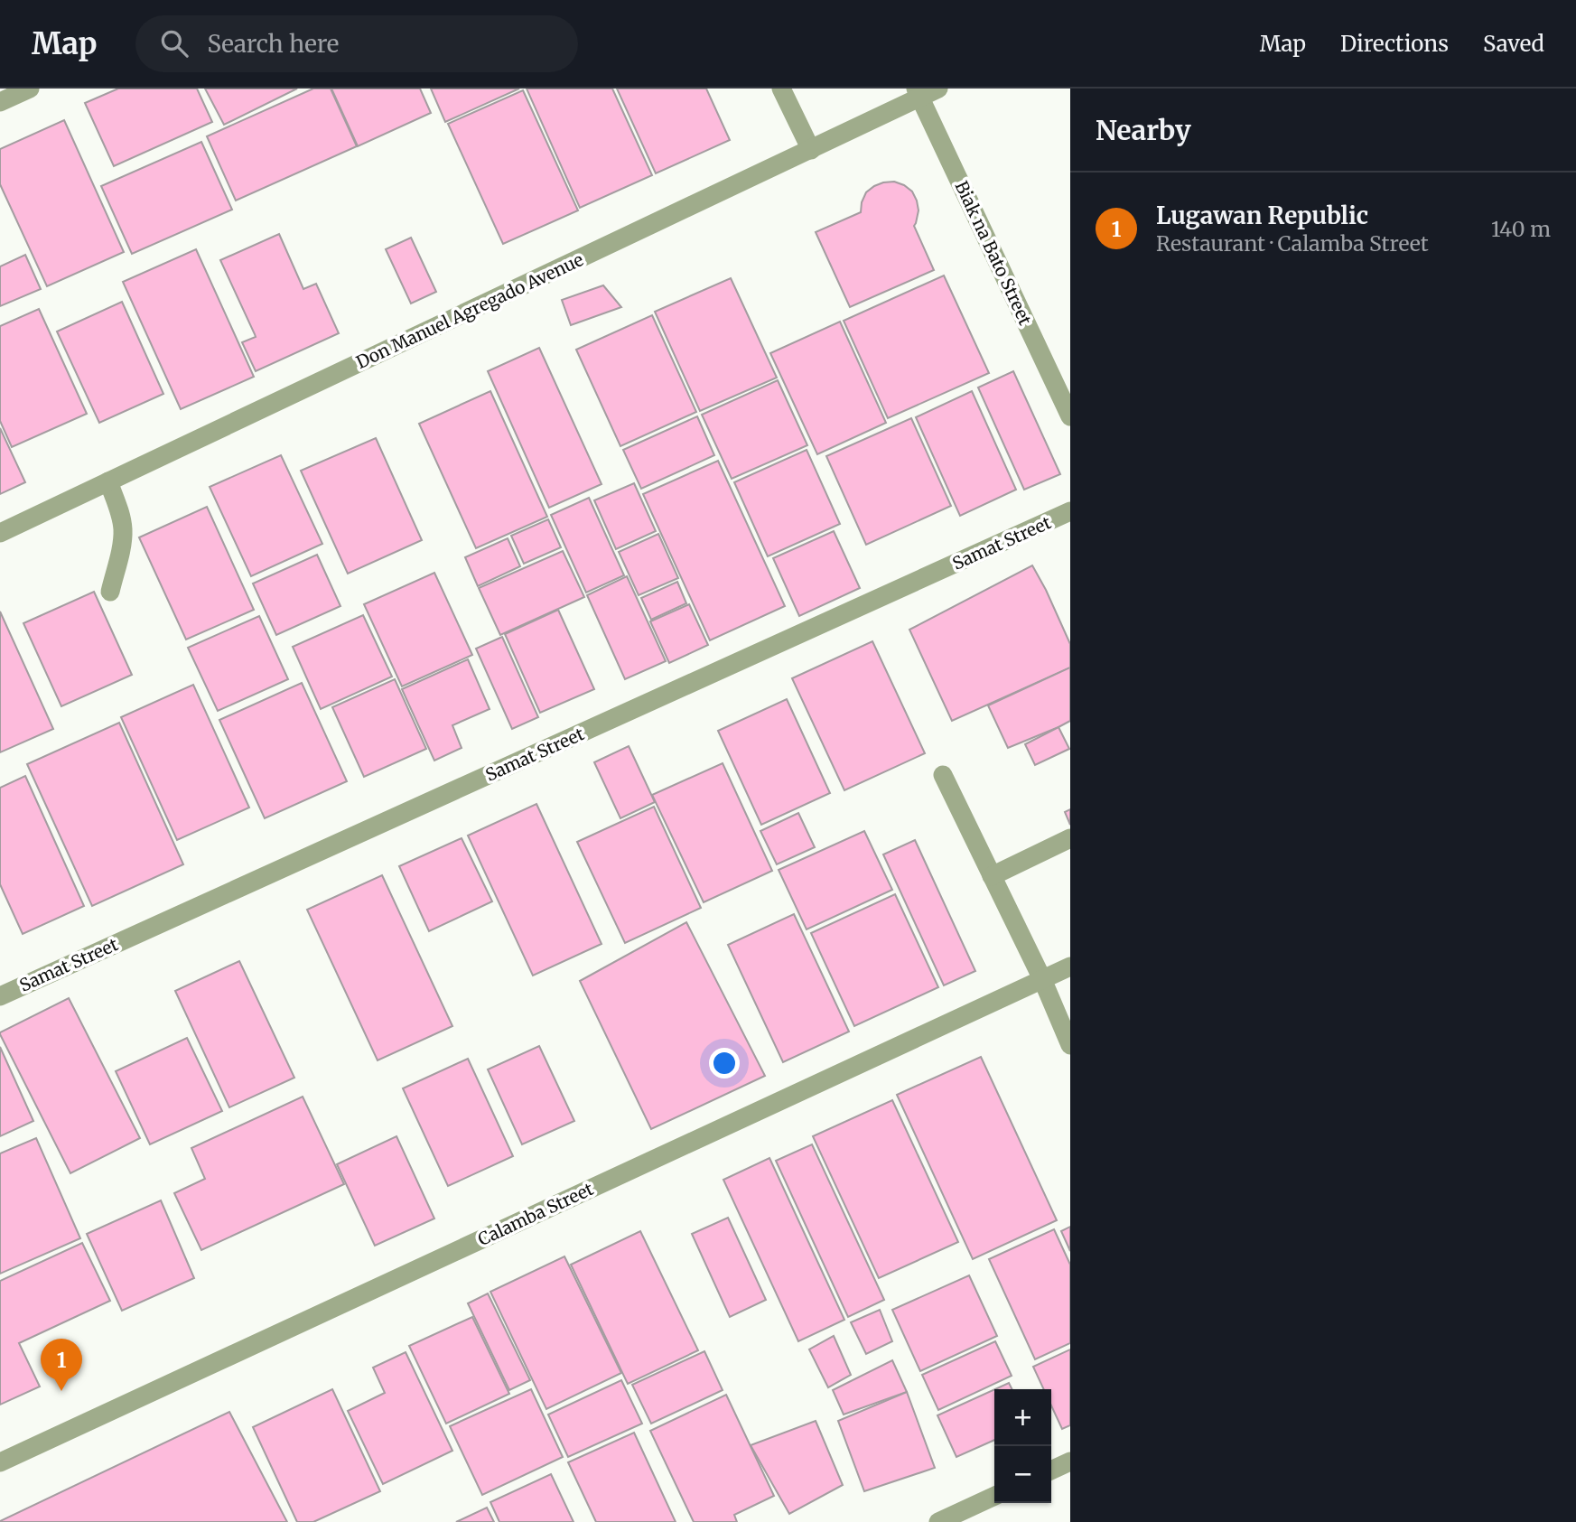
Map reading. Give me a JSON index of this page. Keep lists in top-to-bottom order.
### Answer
{
  "streets": {
    "street": [
      "Biak na Bato Street",
      "Don Manuel Agregado Avenue",
      "Samat Street",
      "Calamba Street"
    ]
  },
  "crossings": [
    ["Biak na Bato Street", "Don Manuel Agregado Avenue"]
  ],
  "page": {
    "header": "Map",
    "search": "Search here",
    "nav": ["Map", "Directions", "Saved"],
    "heading": "Nearby",
    "list": [
      {
        "mark": "1",
        "name": "Lugawan Republic",
        "note": "Restaurant · Calamba Street",
        "value": "140 m"
      }
    ],
    "pins": "1",
    "map_buttons": ["+", "−"]
  }
}
